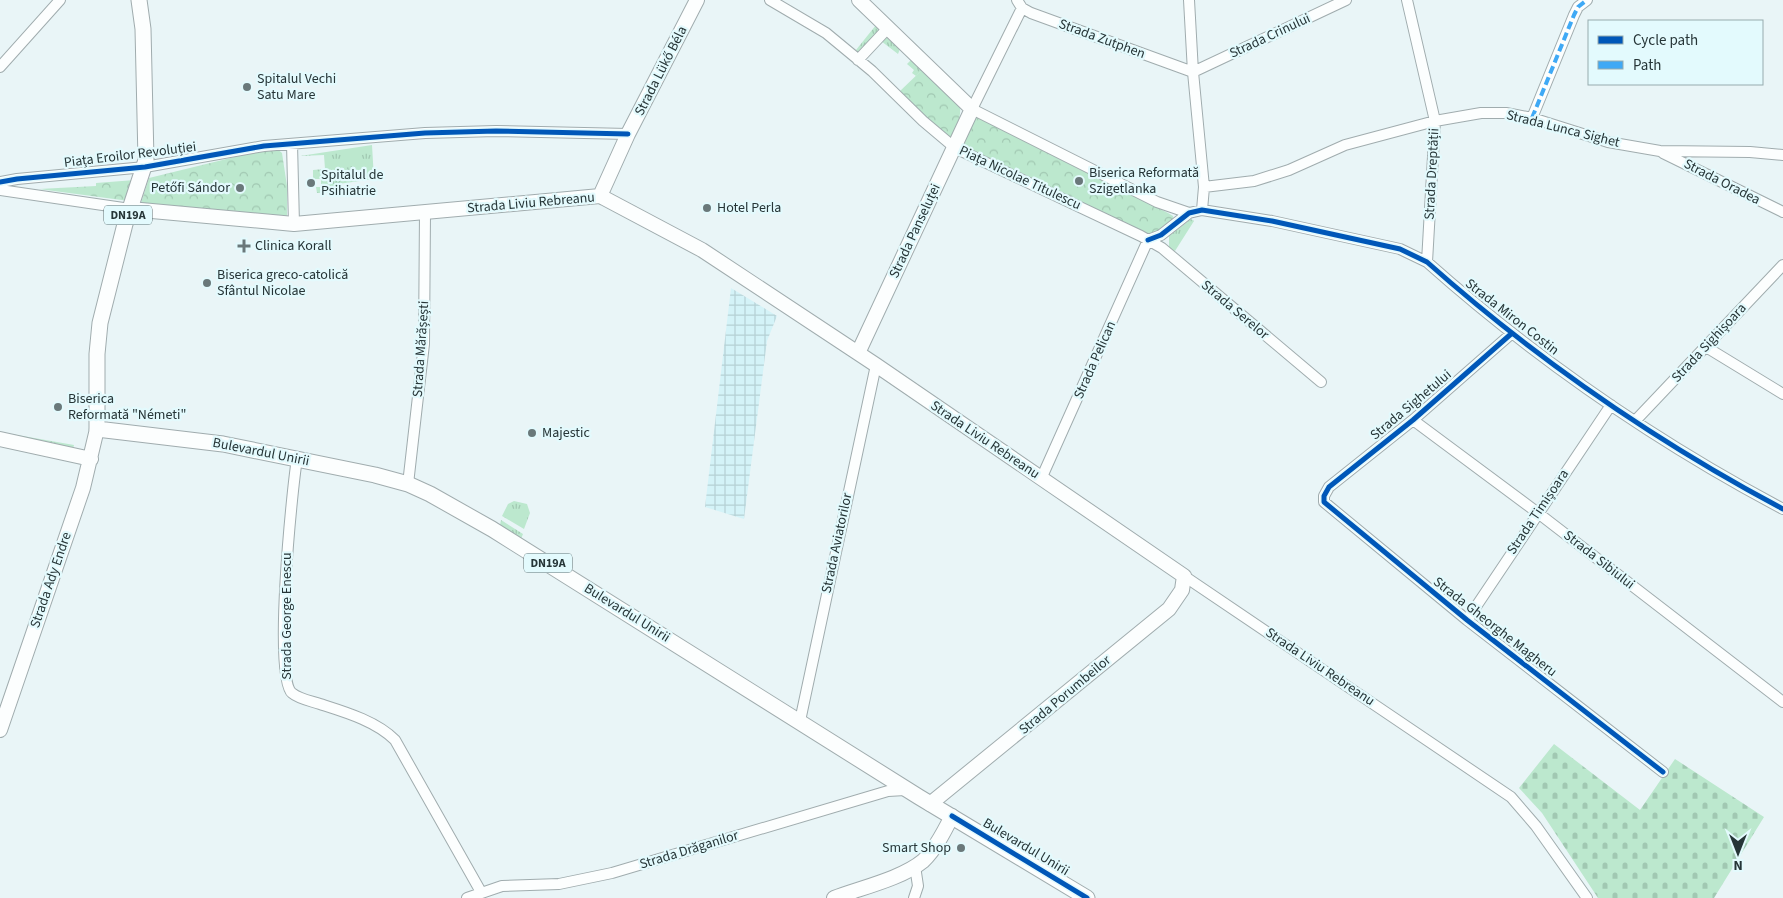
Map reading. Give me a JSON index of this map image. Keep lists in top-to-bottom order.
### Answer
{
  "streets": {
    "main road": [
      "Strada Lükő Béla",
      "Strada Liviu Rebreanu",
      "DN19A",
      "Strada Panseluței",
      "Bulevardul Unirii",
      "Strada Ady Endre",
      "Strada Porumbeilor"
    ],
    "street": [
      "Strada Crinului",
      "Strada Zutphen",
      "Strada Lunca Sighet",
      "Piața Eroilor Revoluției",
      "Strada Dreptății",
      "Piața Nicolae Titulescu",
      "Strada Oradea",
      "Strada Serelor",
      "Strada Miron Costin",
      "Strada Sighișoara",
      "Strada Mărășești",
      "Strada Pelican",
      "Strada Sighetului",
      "Strada Timișoara",
      "Strada Aviatorilor",
      "Strada Sibiului",
      "Strada George Enescu",
      "Strada Gheorghe Magheru",
      "Strada Drăganilor"
    ]
  },
  "crossings": [
    ["Strada Crinului", "Strada Zutphen"],
    ["Strada Lükő Béla", "Piața Eroilor Revoluției"],
    ["Strada Lükő Béla", "Strada Liviu Rebreanu"],
    ["Strada Lunca Sighet", "Strada Dreptății"],
    ["Strada Lunca Sighet", "Strada Oradea"],
    ["Piața Eroilor Revoluției", "DN19A"],
    ["Strada Dreptății", "Strada Miron Costin"],
    ["Piața Nicolae Titulescu", "Strada Panseluței"],
    ["Piața Nicolae Titulescu", "Strada Serelor"],
    ["Piața Nicolae Titulescu", "Strada Pelican"],
    ["Strada Liviu Rebreanu", "Strada Panseluței"],
    ["Strada Liviu Rebreanu", "Strada Mărășești"],
    ["Strada Liviu Rebreanu", "Strada Pelican"],
    ["Strada Liviu Rebreanu", "Strada Aviatorilor"],
    ["Strada Liviu Rebreanu", "Strada Porumbeilor"],
    ["DN19A", "Bulevardul Unirii"],
    ["DN19A", "Strada Ady Endre"],
    ["Strada Serelor", "Strada Pelican"],
    ["Strada Miron Costin", "Strada Sighișoara"],
    ["Strada Miron Costin", "Strada Sighetului"],
    ["Strada Miron Costin", "Strada Timișoara"],
    ["Strada Mărășești", "Bulevardul Unirii"],
    ["Strada Sighetului", "Strada Sibiului"],
    ["Strada Sighetului", "Strada Gheorghe Magheru"],
    ["Bulevardul Unirii", "Strada Aviatorilor"],
    ["Bulevardul Unirii", "Strada Ady Endre"],
    ["Bulevardul Unirii", "Strada George Enescu"],
    ["Bulevardul Unirii", "Strada Porumbeilor"],
    ["Bulevardul Unirii", "Strada Drăganilor"],
    ["Strada Timișoara", "Strada Sibiului"],
    ["Strada Timișoara", "Strada Gheorghe Magheru"],
    ["Strada George Enescu", "Strada Drăganilor"]
  ],
  "places": {
    "other": [
      "Spitalul Vechi Satu Mare",
      "Biserica Reformată Szigetlanka",
      "Spitalul de Psihiatrie",
      "Petőfi Sándor",
      "Hotel Perla",
      "Biserica greco-catolică Sfântul Nicolae",
      "Biserica Reformată \"Németi\"",
      "Majestic",
      "Smart Shop"
    ],
    "health": ["Clinica Korall"]
  },
  "legend": ["Cycle path", "Path"],
  "north": "bottom"
}
